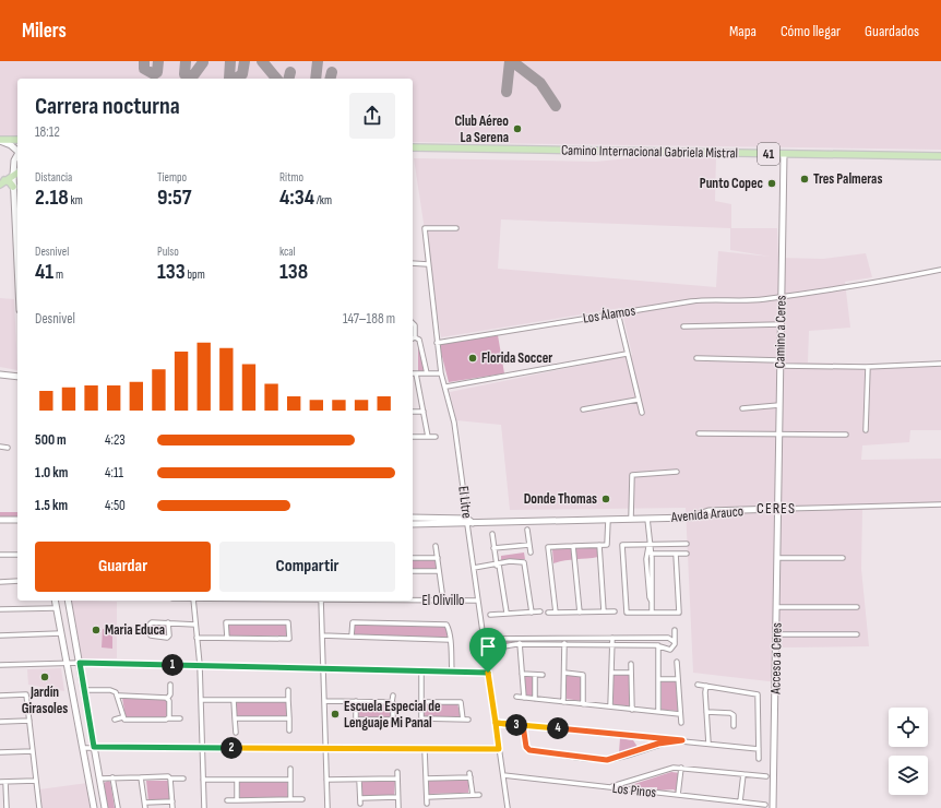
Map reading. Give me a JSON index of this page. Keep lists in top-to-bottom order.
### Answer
{
  "streets": {
    "main road": ["Camino Internacional Gabriela Mistral", "41"],
    "street": [
      "Los Álamos",
      "Camino a Ceres",
      "El Litre",
      "Avenida Arauco",
      "El Olivillo",
      "Acceso a Ceres",
      "Los Pinos"
    ]
  },
  "crossings": [
    ["Camino Internacional Gabriela Mistral", "Camino a Ceres"],
    ["Los Álamos", "Camino a Ceres"],
    ["Los Álamos", "El Litre"],
    ["Camino a Ceres", "Avenida Arauco"],
    ["Camino a Ceres", "Acceso a Ceres"],
    ["El Litre", "Avenida Arauco"],
    ["El Litre", "El Olivillo"],
    ["El Litre", "Los Pinos"],
    ["Avenida Arauco", "Acceso a Ceres"]
  ],
  "districts": ["CERES"],
  "places": [
    "Club Aéreo La Serena",
    "Tres Palmeras",
    "Punto Copec",
    "Florida Soccer",
    "Donde Thomas",
    "Maria Educa",
    "Jardín Girasoles",
    "Escuela Especial de Lenguaje Mi Panal"
  ],
  "page": {
    "header": "Milers",
    "nav": ["Mapa", "Cómo llegar", "Guardados"],
    "heading": ["Carrera nocturna", "18:12"],
    "stats": [
      ["Distancia", "2.18 km"],
      ["Tiempo", "9:57"],
      ["Ritmo", "4:34 /km"],
      ["Desnivel", "41 m"],
      ["Pulso", "133 bpm"],
      ["kcal", "138"]
    ],
    "chart": ["Desnivel", "147–188 m"],
    "list": [
      {
        "name": "500 m",
        "note": "4:23"
      },
      {
        "name": "1.0 km",
        "note": "4:11"
      },
      {
        "name": "1.5 km",
        "note": "4:50"
      }
    ],
    "buttons": ["Guardar", "Compartir"],
    "pins": [
      "1",
      "3",
      "4",
      "2"
    ]
  }
}
